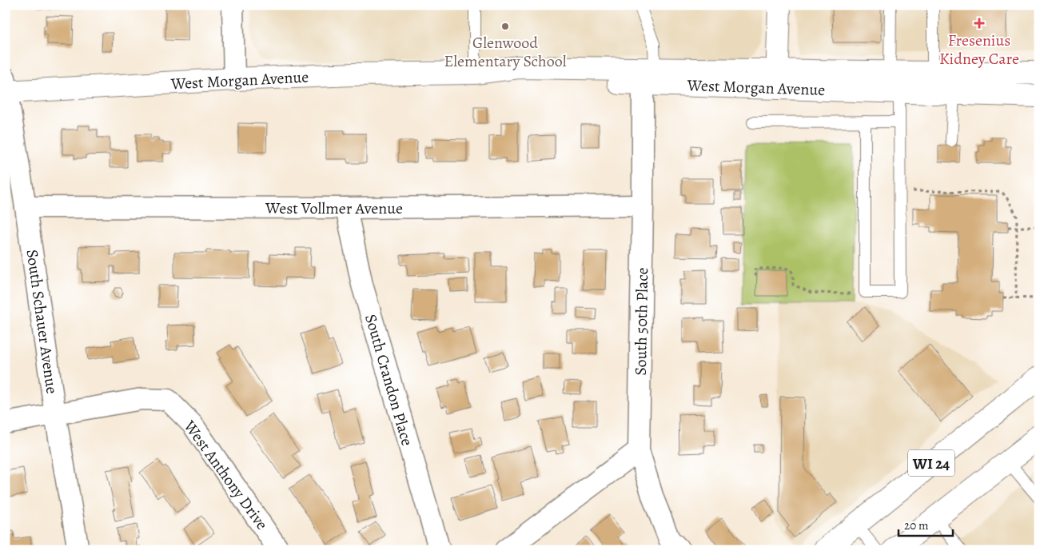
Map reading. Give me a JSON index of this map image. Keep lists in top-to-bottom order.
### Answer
{
  "streets": {
    "street": [
      "West Morgan Avenue",
      "West Vollmer Avenue",
      "South Schauer Avenue",
      "South 50th Place",
      "South Crandon Place",
      "WI 24",
      "West Anthony Drive"
    ]
  },
  "crossings": [
    ["West Morgan Avenue", "South Schauer Avenue"],
    ["West Morgan Avenue", "South 50th Place"],
    ["West Vollmer Avenue", "South Schauer Avenue"],
    ["West Vollmer Avenue", "South 50th Place"],
    ["West Vollmer Avenue", "South Crandon Place"],
    ["South Schauer Avenue", "West Anthony Drive"]
  ],
  "places": {
    "health": ["Fresenius Kidney Care"],
    "other": ["Glenwood Elementary School"]
  },
  "scale_bar": "20 m"
}
